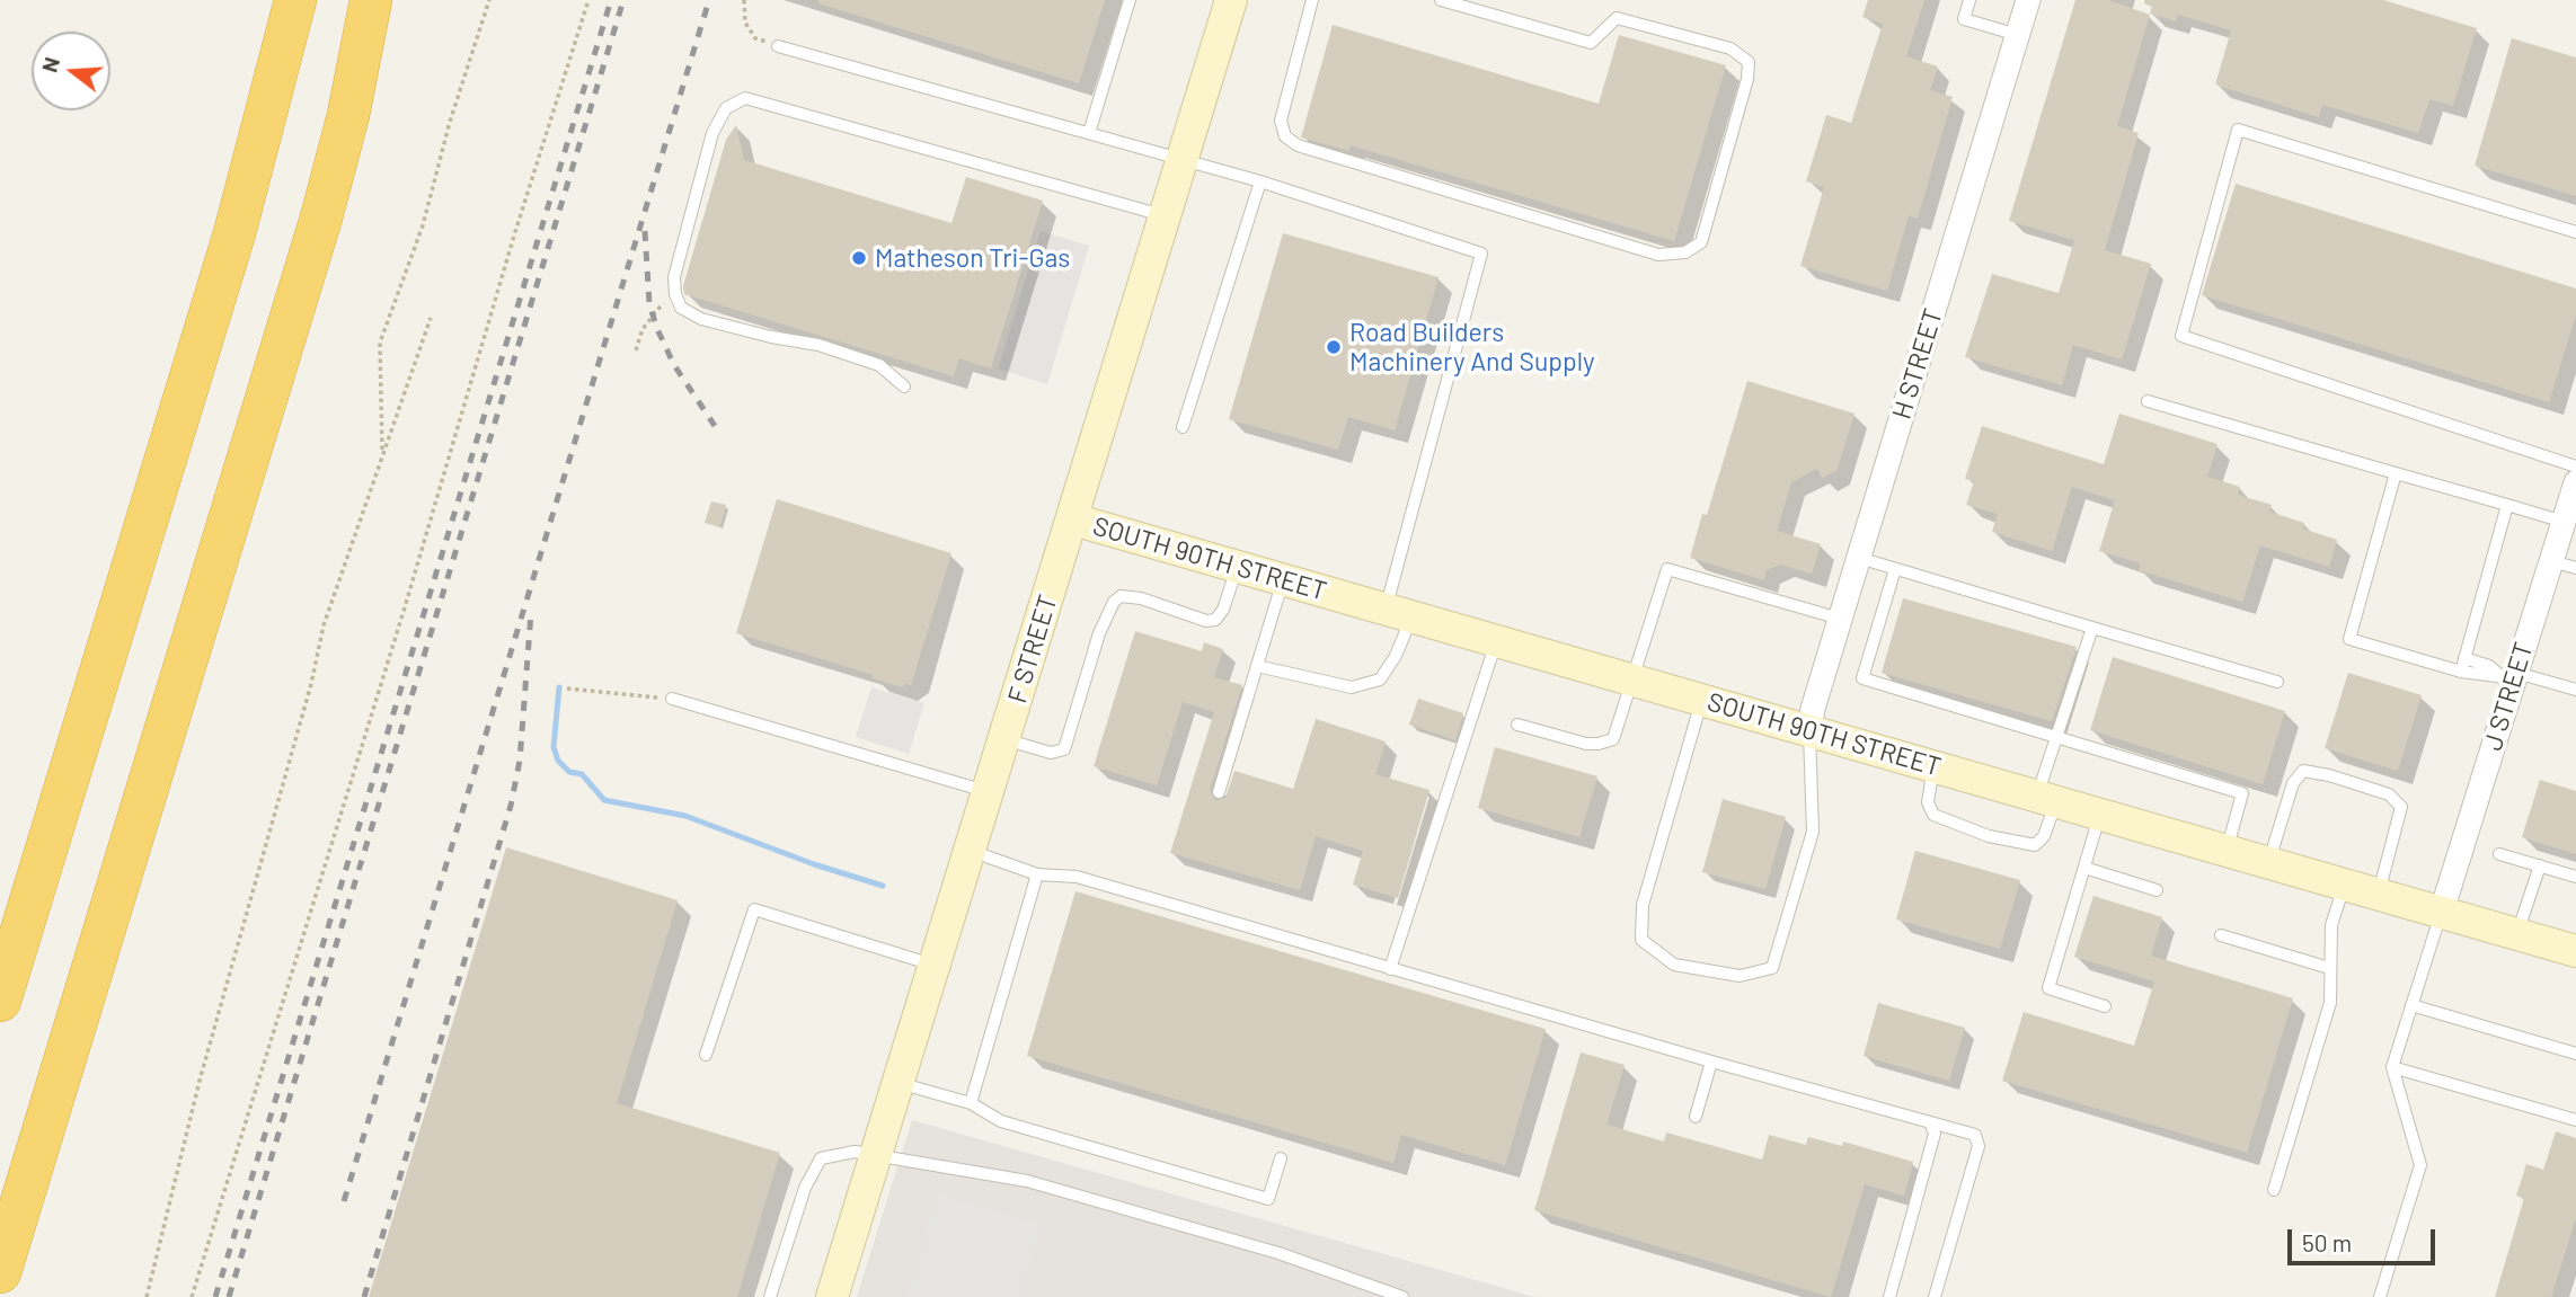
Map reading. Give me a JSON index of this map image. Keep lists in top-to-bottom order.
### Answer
{
  "streets": {
    "street": [
      "H STREET",
      "SOUTH 90TH STREET",
      "F STREET",
      "J STREET"
    ]
  },
  "crossings": [
    ["H STREET", "SOUTH 90TH STREET"],
    ["SOUTH 90TH STREET", "F STREET"],
    ["SOUTH 90TH STREET", "J STREET"]
  ],
  "places": ["Matheson Tri-Gas", "Road Builders Machinery And Supply"],
  "scale_bar": "50 m",
  "north": "left"
}
